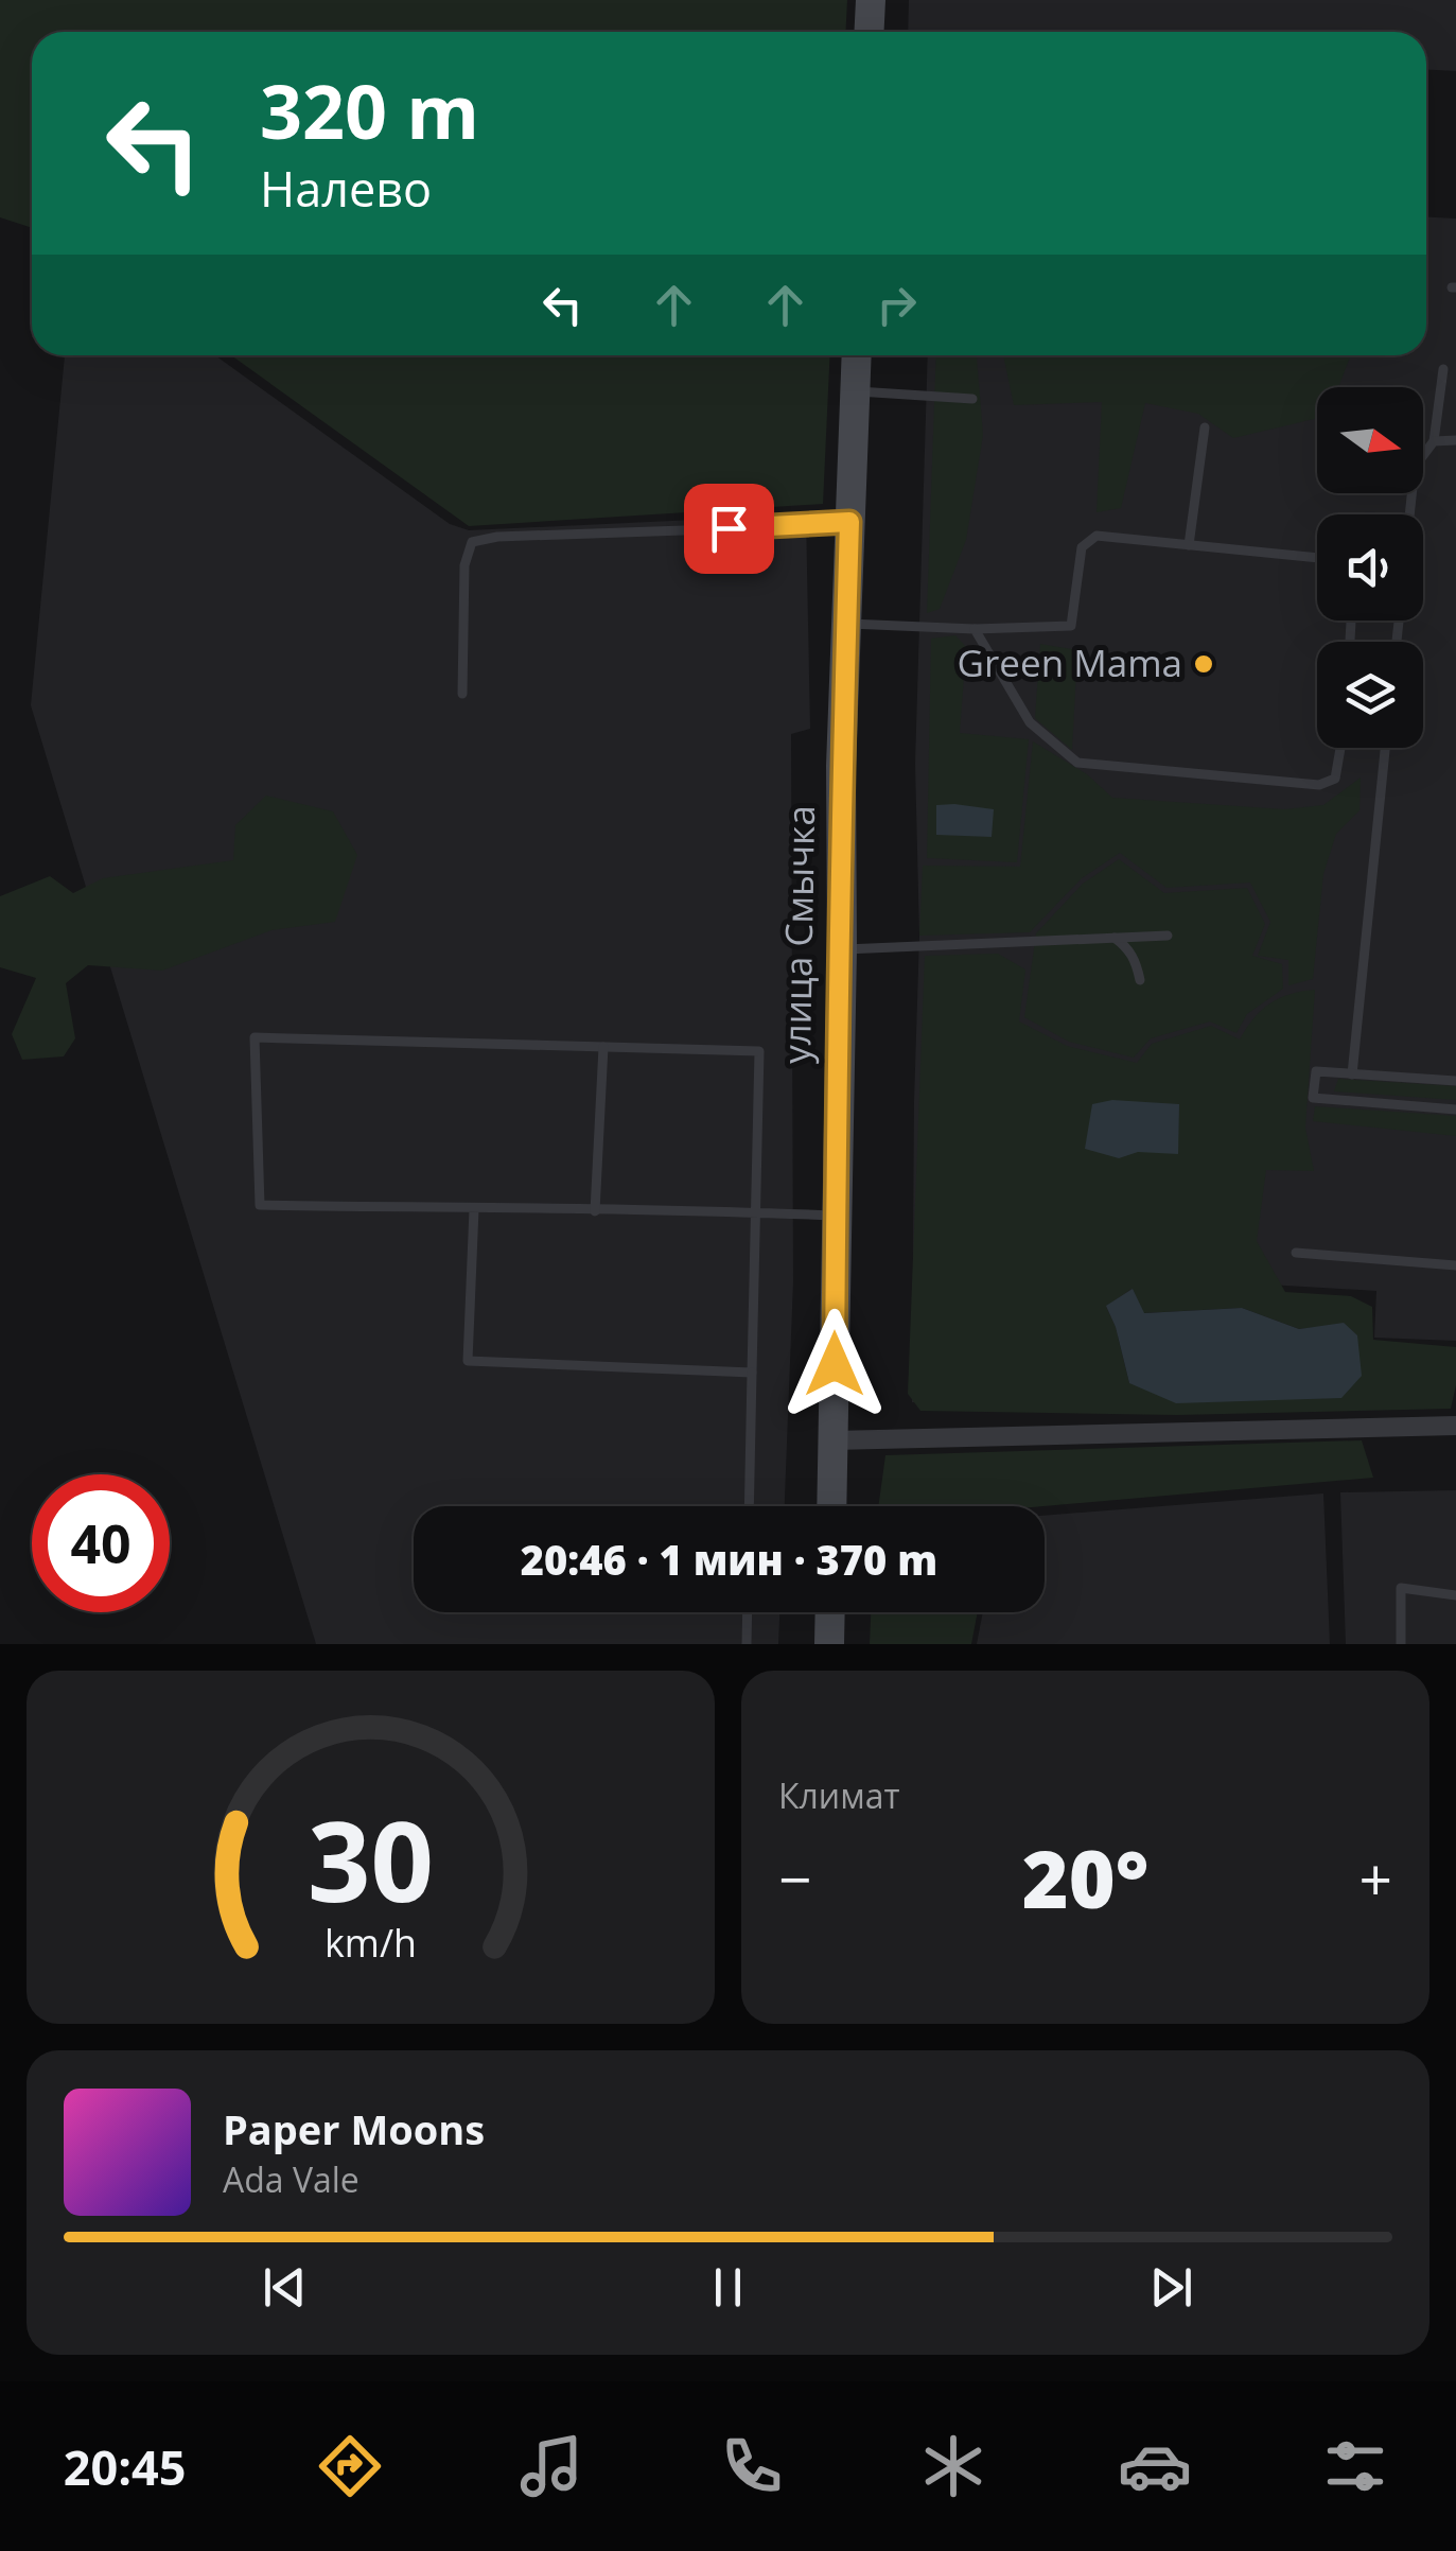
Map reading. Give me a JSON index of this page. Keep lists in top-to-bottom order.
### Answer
{
  "streets": {
    "street": ["улица Смычка"]
  },
  "places": ["Green Mama"],
  "north": "right",
  "page": {
    "turn": ["320 m", "Налево"],
    "limit": "40",
    "trip": "20:46 · 1 мин · 370 m",
    "tile": "Климат",
    "heat": ["−", "20°", "+"],
    "song": ["Paper Moons", "Ada Vale"],
    "tabs": "20:45",
    "gauge": ["30", "km/h"]
  }
}
